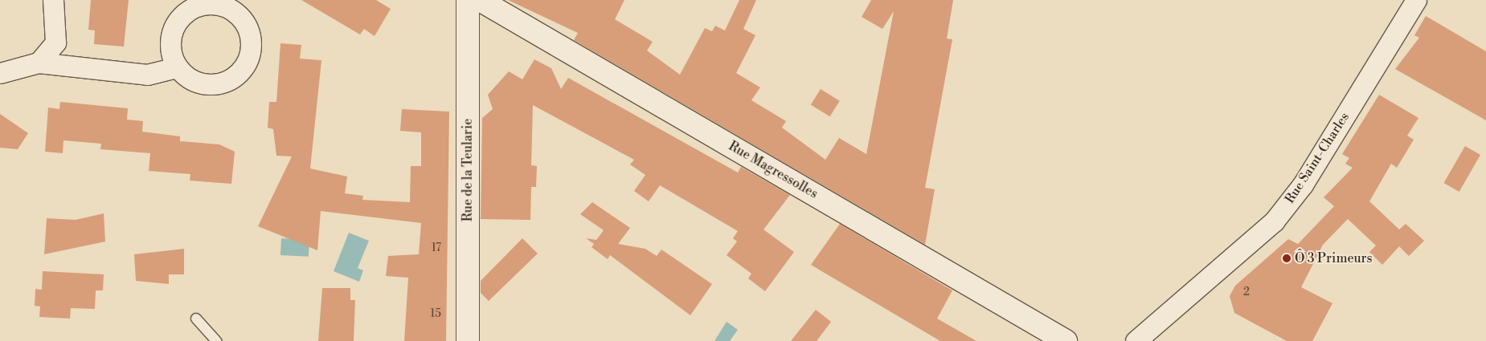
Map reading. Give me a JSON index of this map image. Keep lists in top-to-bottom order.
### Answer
{
  "streets": {
    "street": ["Rue Saint-Charles", "Rue de la Teularie", "Rue Magressolles"]
  },
  "places": ["Ô 3 Primeurs"],
  "house_numbers": ["17", "2", "15"]
}
